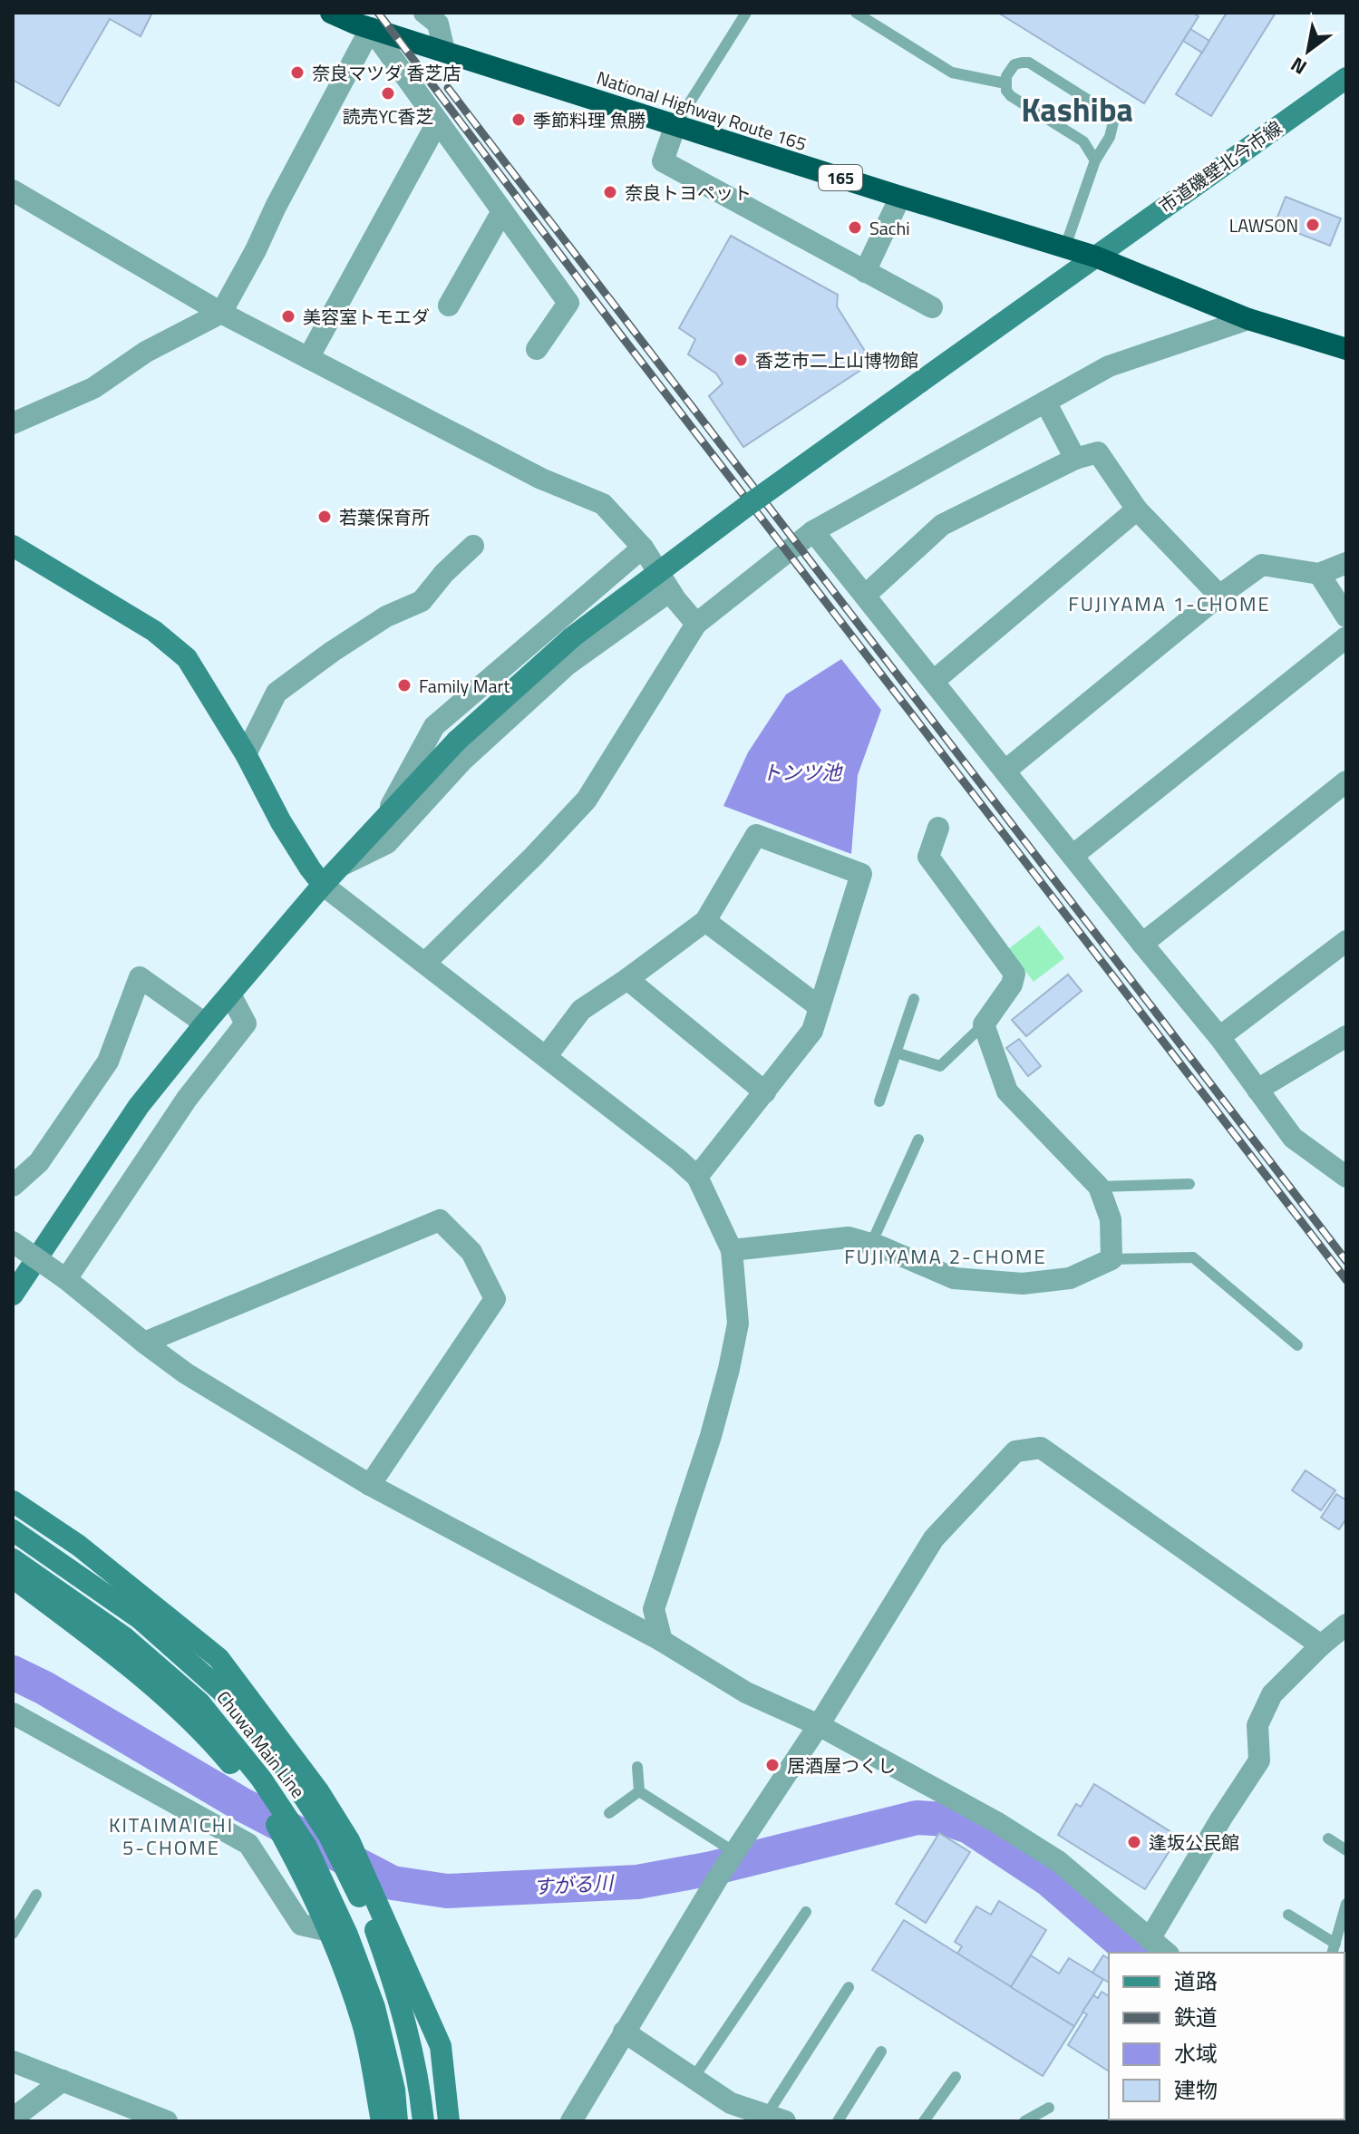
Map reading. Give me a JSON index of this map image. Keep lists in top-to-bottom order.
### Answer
{
  "streets": {
    "highway": ["National Highway Route 165", "165"],
    "main road": ["市道磯壁北今市線", "Chuwa Main Line"]
  },
  "crossings": [
    ["National Highway Route 165", "市道磯壁北今市線"]
  ],
  "districts": [
    "Kashiba",
    "FUJIYAMA 1-CHOME",
    "FUJIYAMA 2-CHOME",
    "KITAIMAICHI 5-CHOME"
  ],
  "water": ["トンツ池", "すがる川"],
  "places": [
    "奈良マツダ 香芝店",
    "読売YC香芝",
    "季節料理 魚勝",
    "奈良トヨペット",
    "LAWSON",
    "Sachi",
    "美容室トモエダ",
    "香芝市二上山博物館",
    "若葉保育所",
    "Family Mart",
    "居酒屋つくし",
    "逢坂公民館"
  ],
  "legend": [
    "道路",
    "鉄道",
    "水域",
    "建物"
  ],
  "north": "bottom left"
}
